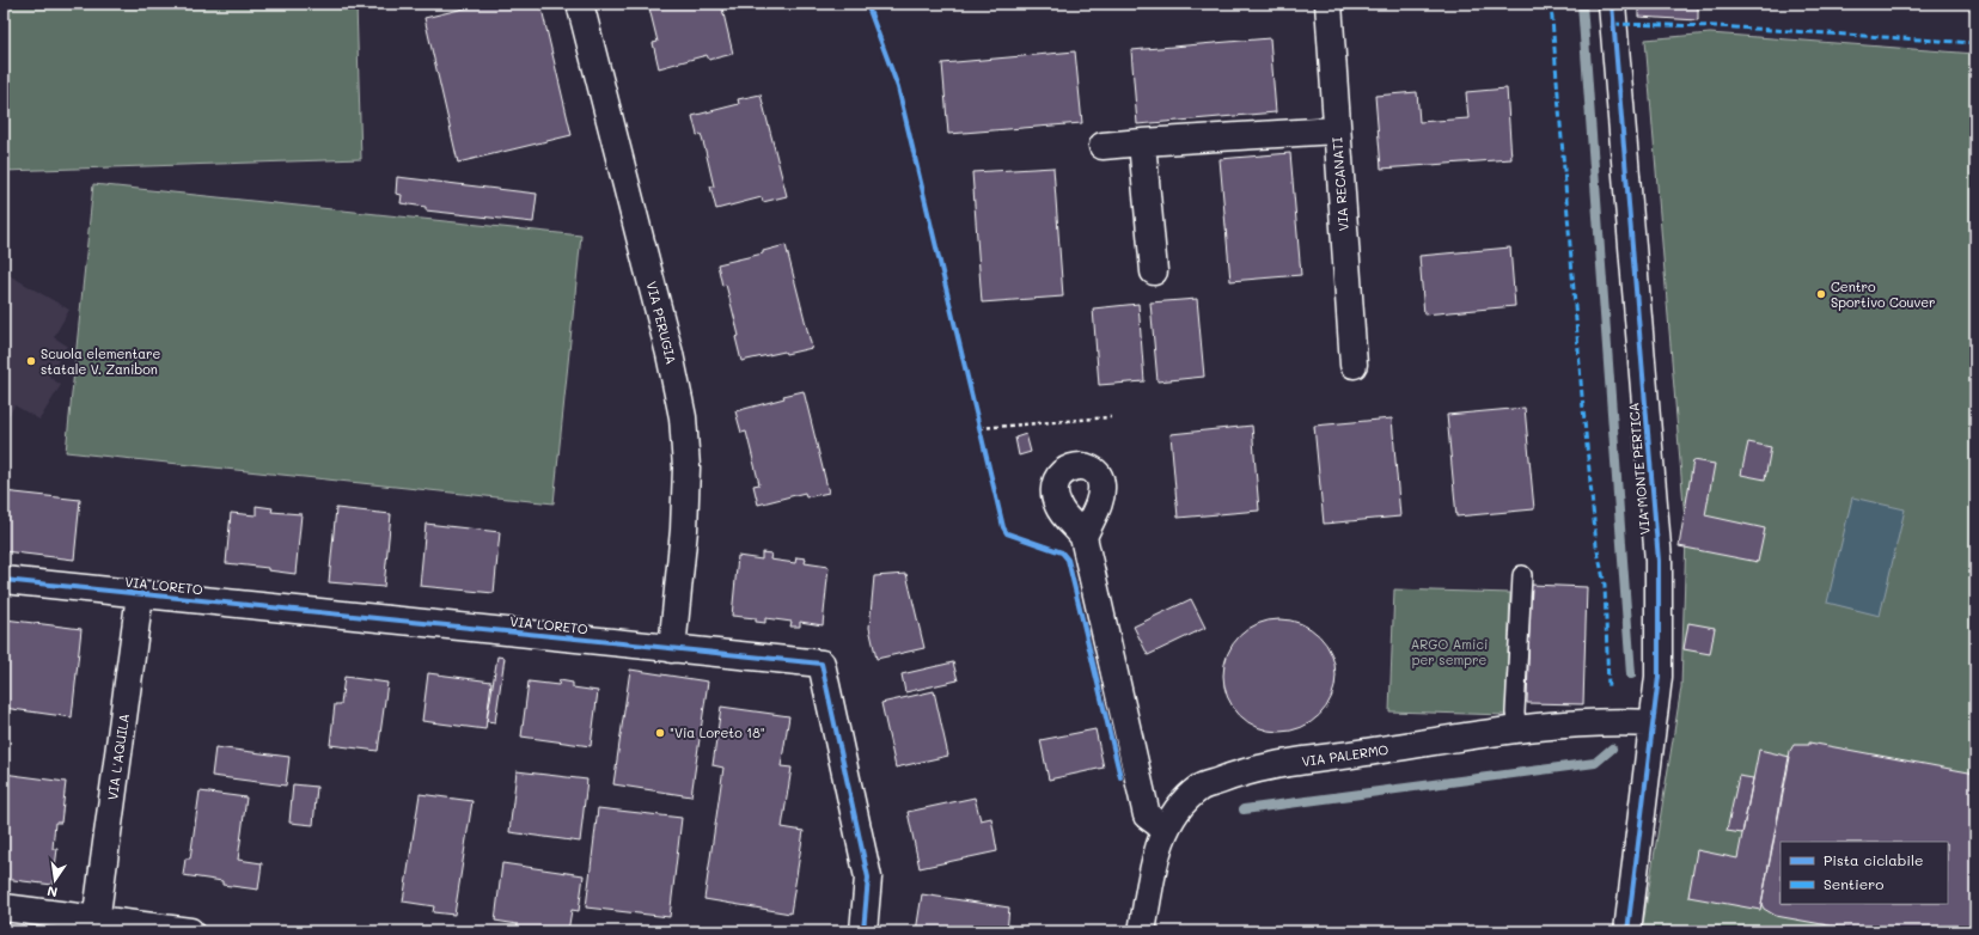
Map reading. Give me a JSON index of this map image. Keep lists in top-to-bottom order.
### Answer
{
  "streets": {
    "street": [
      "VIA RECANATI",
      "VIA PERUGIA",
      "VIA MONTE PERTICA",
      "VIA LORETO",
      "VIA PALERMO",
      "VIA L'AQUILA"
    ]
  },
  "crossings": [
    ["VIA PERUGIA", "VIA LORETO"],
    ["VIA MONTE PERTICA", "VIA PALERMO"],
    ["VIA LORETO", "VIA L'AQUILA"]
  ],
  "parks": ["ARGO Amici per sempre"],
  "places": ["Centro Sportivo Couver", "Scuola elementare statale V. Zanibon", "\"Via Loreto 18\""],
  "legend": ["Pista ciclabile", "Sentiero"],
  "north": "bottom"
}
